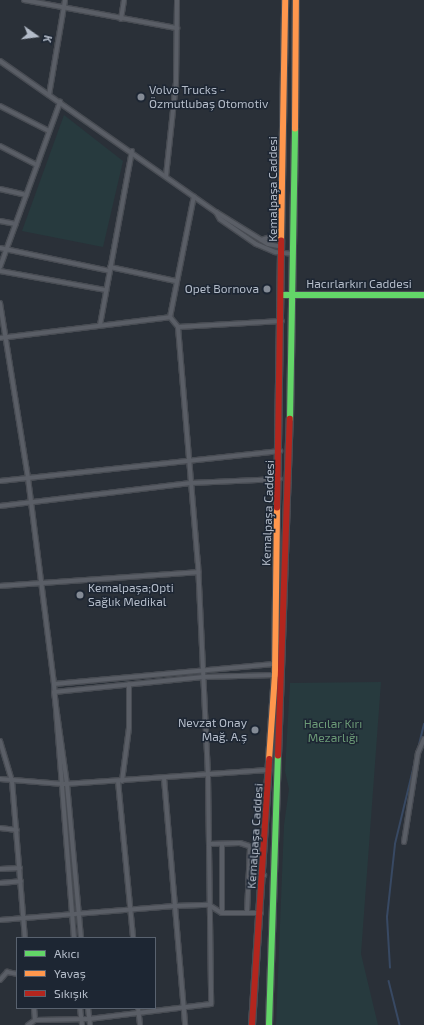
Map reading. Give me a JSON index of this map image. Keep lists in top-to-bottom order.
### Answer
{
  "streets": {
    "main road": ["Kemalpaşa Caddesi", "Hacırlarkırı Caddesi"]
  },
  "crossings": [
    ["Kemalpaşa Caddesi", "Hacırlarkırı Caddesi"]
  ],
  "parks": ["Hacılar Kırı Mezarlığı"],
  "places": [
    "Volvo Trucks - Özmutlubaş Otomotiv",
    "Opet Bornova",
    "Kemalpaşa;Opti Sağlık Medikal",
    "Nevzat Onay Mağ. A.ş"
  ],
  "legend": ["Akıcı", "Yavaş", "Sıkışık"],
  "north": "right"
}
